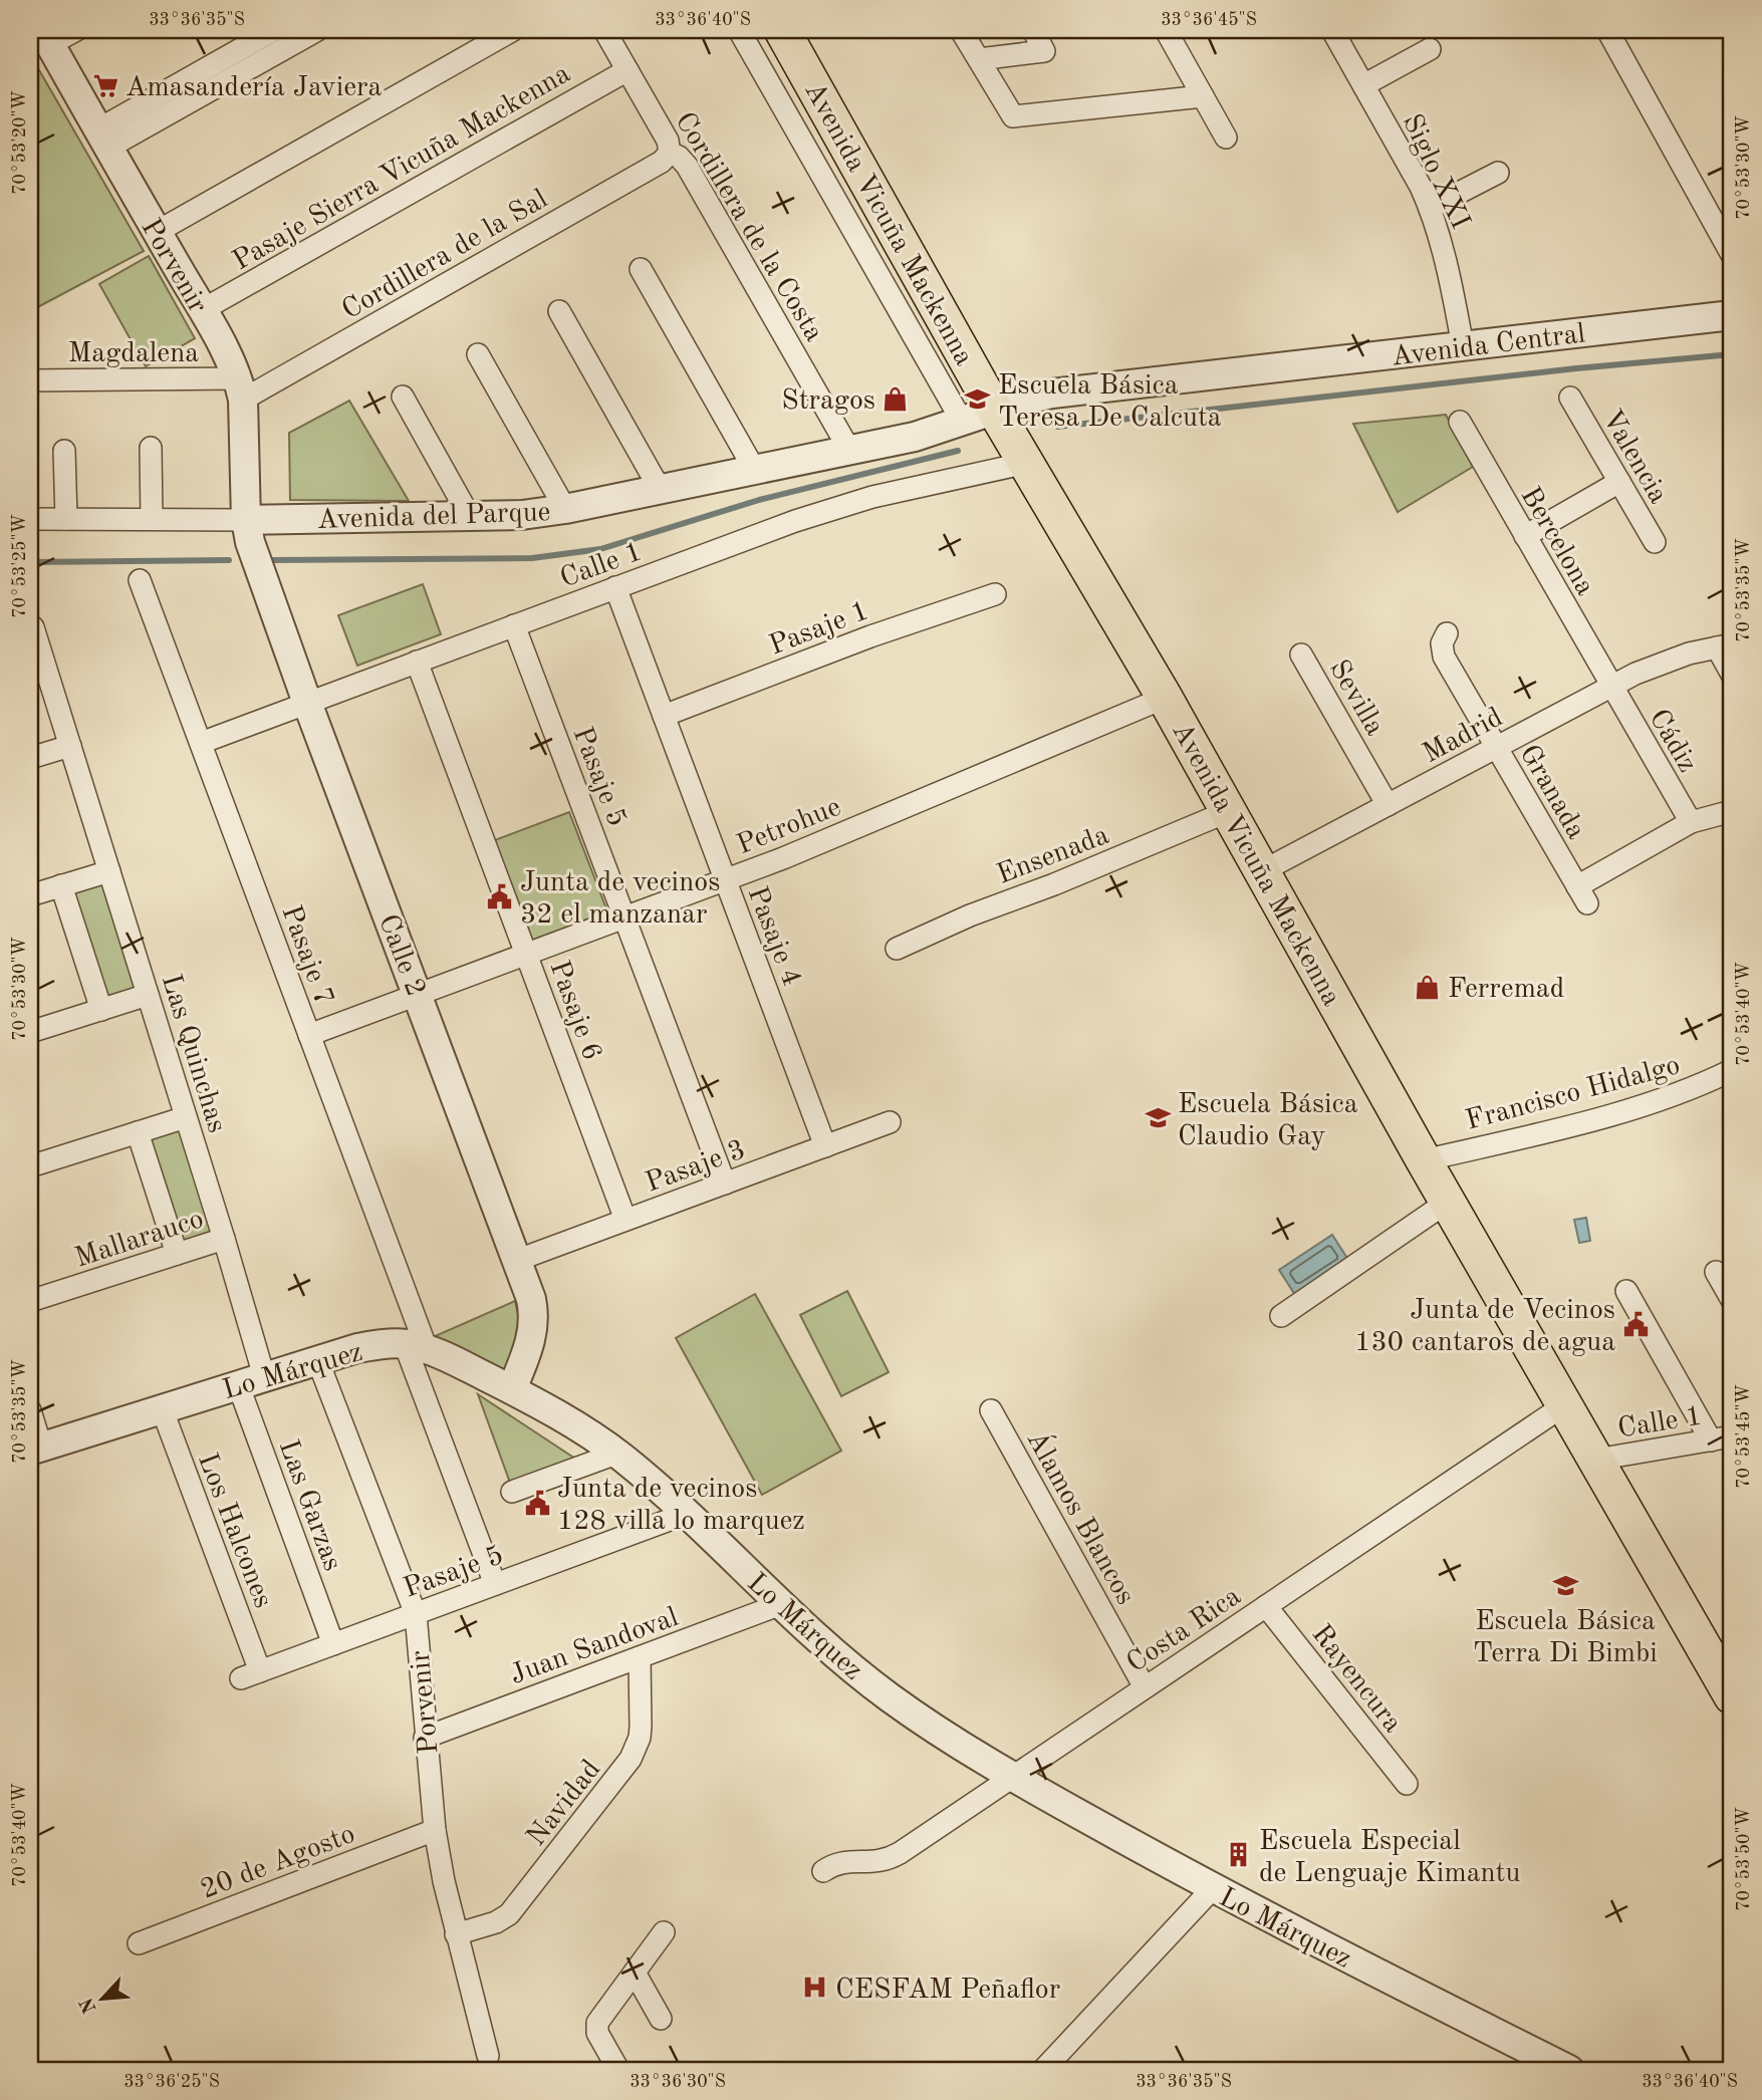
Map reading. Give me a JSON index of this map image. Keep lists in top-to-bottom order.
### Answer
{
  "streets": {
    "main road": ["Avenida Vicuña Mackenna"],
    "street": [
      "Pasaje Sierra Vicuña Mackenna",
      "Siglo XXI",
      "Cordillera de la Costa",
      "Cordillera de la Sal",
      "Porvenir",
      "Avenida Central",
      "Magdalena",
      "Valencia",
      "Avenida del Parque",
      "Bercelona",
      "Calle 1",
      "Pasaje 1",
      "Sevilla",
      "Madrid",
      "Cádiz",
      "Pasaje 5",
      "Granada",
      "Petrohue",
      "Ensenada",
      "Pasaje 4",
      "Pasaje 7",
      "Calle 2",
      "Pasaje 6",
      "Las Quinchas",
      "Francisco Hidalgo",
      "Pasaje 3",
      "Mallarauco",
      "Lo Márquez",
      "Las Garzas",
      "Álamos Blancos",
      "Los Halcones",
      "Costa Rica",
      "Juan Sandoval",
      "Rayencura",
      "Navidad",
      "20 de Agosto"
    ]
  },
  "crossings": [
    ["Pasaje Sierra Vicuña Mackenna", "Cordillera de la Costa"],
    ["Pasaje Sierra Vicuña Mackenna", "Porvenir"],
    ["Siglo XXI", "Avenida Central"],
    ["Avenida Vicuña Mackenna", "Avenida Central"],
    ["Avenida Vicuña Mackenna", "Avenida del Parque"],
    ["Avenida Vicuña Mackenna", "Calle 1"],
    ["Avenida Vicuña Mackenna", "Madrid"],
    ["Avenida Vicuña Mackenna", "Petrohue"],
    ["Avenida Vicuña Mackenna", "Ensenada"],
    ["Avenida Vicuña Mackenna", "Francisco Hidalgo"],
    ["Avenida Vicuña Mackenna", "Costa Rica"],
    ["Cordillera de la Costa", "Cordillera de la Sal"],
    ["Cordillera de la Costa", "Avenida del Parque"],
    ["Cordillera de la Sal", "Porvenir"],
    ["Cordillera de la Sal", "Magdalena"],
    ["Porvenir", "Magdalena"],
    ["Porvenir", "Avenida del Parque"],
    ["Porvenir", "Pasaje 5"],
    ["Porvenir", "Calle 2"],
    ["Porvenir", "Lo Márquez"],
    ["Porvenir", "Juan Sandoval"],
    ["Porvenir", "Navidad"],
    ["Porvenir", "20 de Agosto"],
    ["Avenida Central", "Avenida del Parque"],
    ["Avenida del Parque", "Calle 2"],
    ["Bercelona", "Madrid"],
    ["Bercelona", "Cádiz"],
    ["Calle 1", "Pasaje 5"],
    ["Calle 1", "Pasaje 4"],
    ["Calle 1", "Pasaje 7"],
    ["Calle 1", "Calle 2"],
    ["Calle 1", "Pasaje 6"],
    ["Pasaje 1", "Pasaje 4"],
    ["Sevilla", "Madrid"],
    ["Madrid", "Cádiz"],
    ["Madrid", "Granada"],
    ["Cádiz", "Granada"],
    ["Pasaje 5", "Petrohue"],
    ["Pasaje 5", "Pasaje 7"],
    ["Pasaje 5", "Pasaje 3"],
    ["Pasaje 5", "Lo Márquez"],
    ["Pasaje 5", "Las Garzas"],
    ["Pasaje 5", "Los Halcones"],
    ["Petrohue", "Pasaje 4"],
    ["Petrohue", "Pasaje 7"],
    ["Petrohue", "Calle 2"],
    ["Petrohue", "Pasaje 6"],
    ["Pasaje 4", "Pasaje 3"],
    ["Pasaje 7", "Lo Márquez"],
    ["Calle 2", "Pasaje 3"],
    ["Calle 2", "Lo Márquez"],
    ["Pasaje 6", "Pasaje 3"],
    ["Las Quinchas", "Mallarauco"],
    ["Las Quinchas", "Lo Márquez"],
    ["Las Quinchas", "Las Garzas"],
    ["Lo Márquez", "Las Garzas"],
    ["Lo Márquez", "Los Halcones"],
    ["Lo Márquez", "Costa Rica"],
    ["Lo Márquez", "Juan Sandoval"],
    ["Álamos Blancos", "Costa Rica"],
    ["Costa Rica", "Rayencura"],
    ["Juan Sandoval", "Navidad"]
  ],
  "places": {
    "supermarket": ["Amasandería Javiera"],
    "shop": ["Stragos", "Ferremad"],
    "school or university": ["Escuela Básica Teresa De Calcuta", "Escuela Básica Claudio Gay", "Escuela Básica Terra Di Bimbi"],
    "public building": ["Junta de vecinos 32 el manzanar", "Junta de Vecinos 130 cantaros de agua", "Junta de vecinos 128 villa lo marquez"],
    "building": ["Escuela Especial de Lenguaje Kimantu"],
    "hospital": ["CESFAM Peñaflor"]
  },
  "north": "bottom left",
  "coordinates": [
    "33°36'35\"S",
    "33°36'40\"S",
    "33°36'45\"S",
    "70°53'20\"W",
    "70°53'30\"W",
    "70°53'25\"W",
    "70°53'35\"W",
    "70°53'40\"W",
    "70°53'45\"W",
    "70°53'50\"W",
    "33°36'25\"S",
    "33°36'30\"S"
  ]
}
